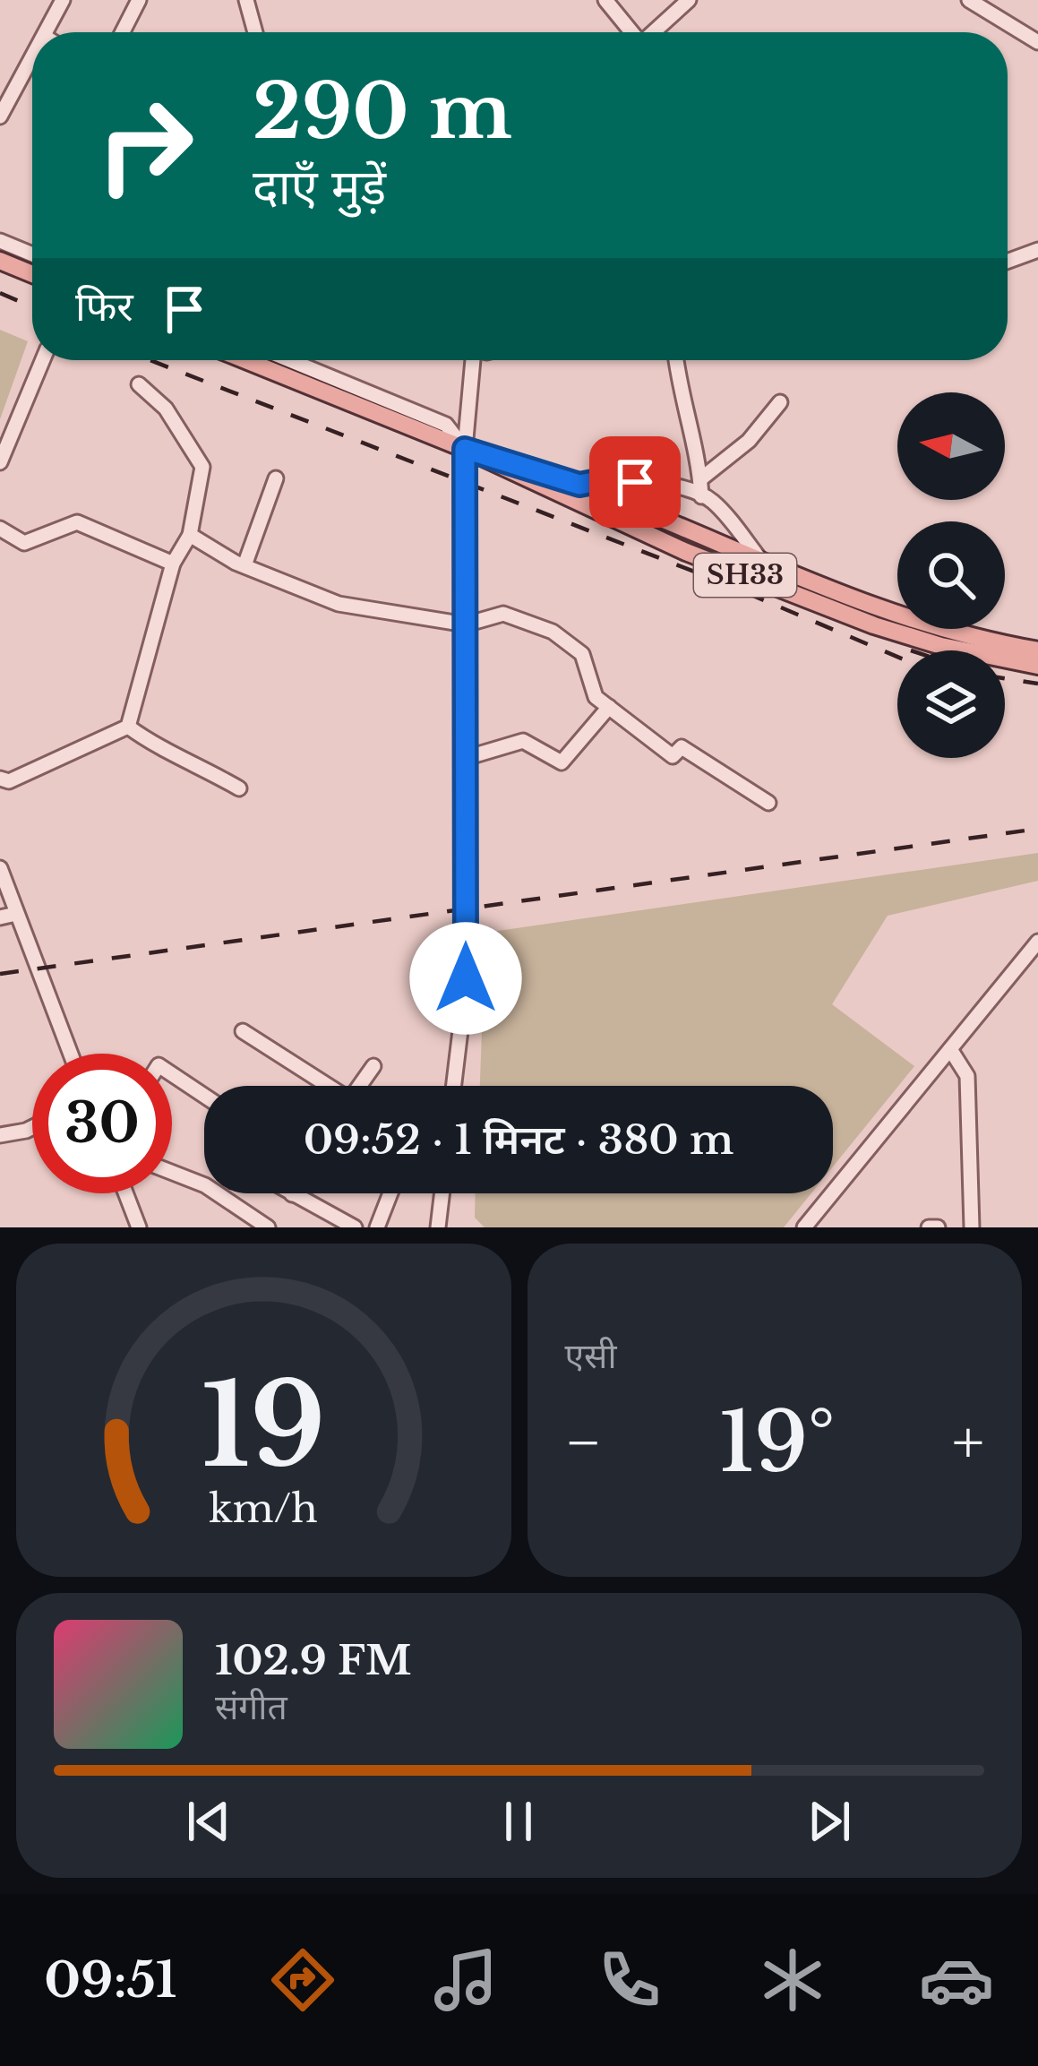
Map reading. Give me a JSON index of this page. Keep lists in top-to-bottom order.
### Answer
{
  "streets": {
    "main road": ["SH33"]
  },
  "north": "left",
  "page": {
    "turn": ["290 m", "दाएँ मुड़ें"],
    "then": "फिर",
    "limit": "30",
    "trip": "09:52 · 1 मिनट · 380 m",
    "tile": "एसी",
    "heat": ["−", "19°", "+"],
    "song": ["102.9 FM", "संगीत"],
    "tabs": "09:51",
    "gauge": ["19", "km/h"]
  }
}
